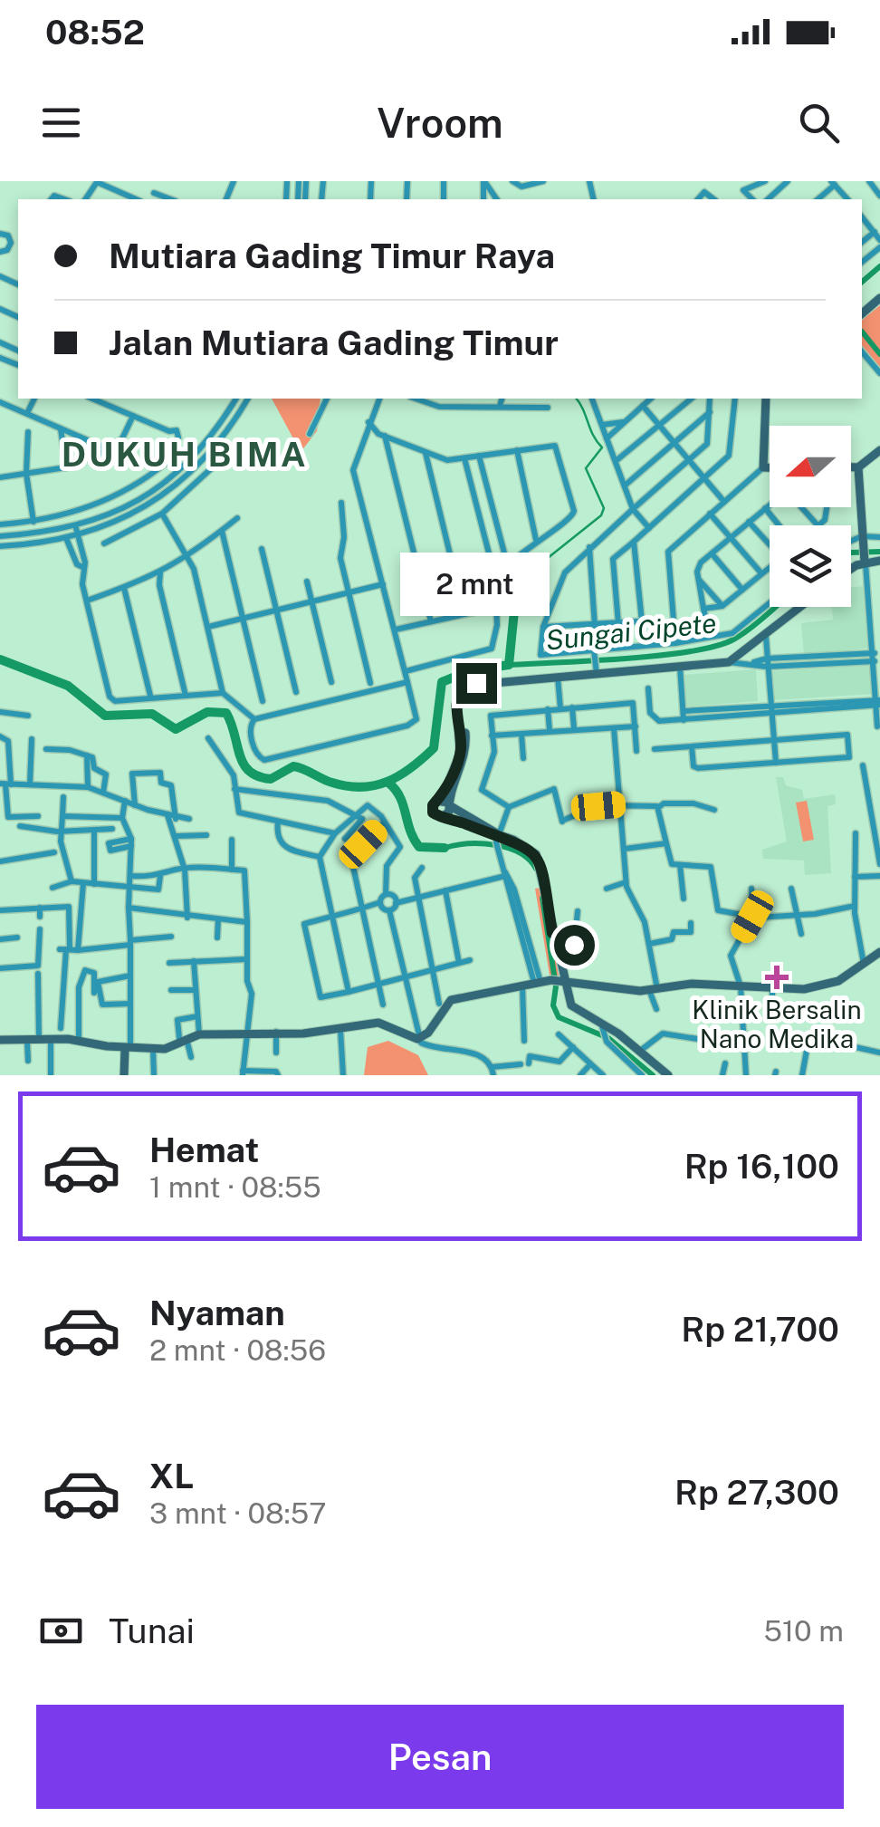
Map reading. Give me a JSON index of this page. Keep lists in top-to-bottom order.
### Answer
{
  "districts": ["DUKUH BIMA"],
  "water": ["Sungai Cipete"],
  "places": {
    "health": ["Klinik Bersalin Nano Medika"]
  },
  "north": "left",
  "page": {
    "status": "08:52",
    "header": "Vroom",
    "banner": ["Mutiara Gading Timur Raya", "Jalan Mutiara Gading Timur"],
    "bubble": "2 mnt",
    "list": [
      {
        "name": "Hemat",
        "note": "1 mnt · 08:55",
        "value": "Rp 16,100"
      },
      {
        "name": "Nyaman",
        "note": "2 mnt · 08:56",
        "value": "Rp 21,700"
      },
      {
        "name": "XL",
        "note": "3 mnt · 08:57",
        "value": "Rp 27,300"
      }
    ],
    "pay": ["Tunai", "510 m"],
    "buttons": "Pesan"
  }
}
